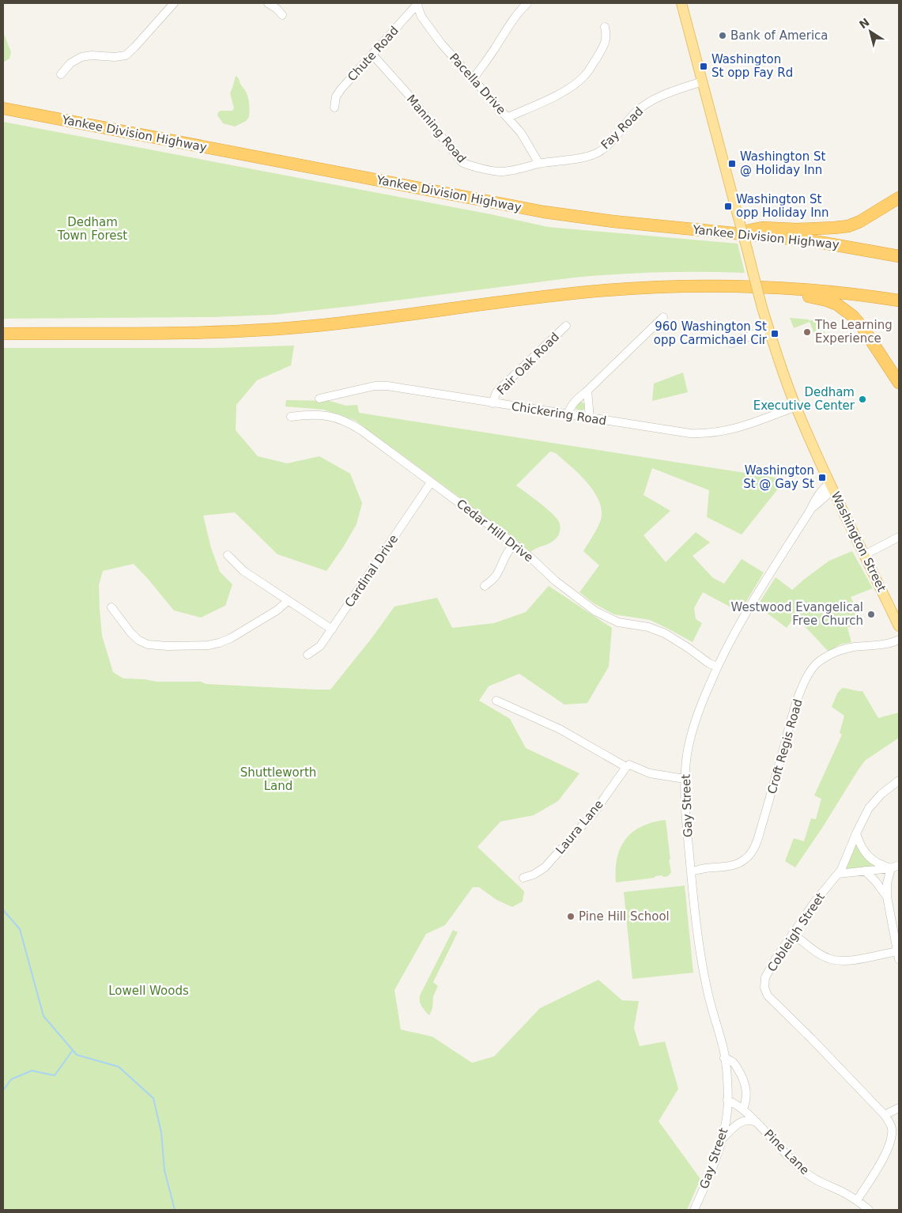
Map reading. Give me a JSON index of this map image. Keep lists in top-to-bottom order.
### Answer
{
  "streets": {
    "highway": ["Yankee Division Highway"],
    "main road": ["Washington Street"],
    "street": [
      "Chute Road",
      "Pacella Drive",
      "Fay Road",
      "Manning Road",
      "Fair Oak Road",
      "Chickering Road",
      "Cedar Hill Drive",
      "Cardinal Drive",
      "Croft Regis Road",
      "Gay Street",
      "Laura Lane",
      "Cobleigh Street",
      "Pine Lane"
    ]
  },
  "crossings": [
    ["Chute Road", "Pacella Drive"],
    ["Chute Road", "Manning Road"],
    ["Pacella Drive", "Fay Road"],
    ["Pacella Drive", "Manning Road"],
    ["Fay Road", "Manning Road"],
    ["Fay Road", "Washington Street"],
    ["Fair Oak Road", "Chickering Road"],
    ["Chickering Road", "Washington Street"],
    ["Cedar Hill Drive", "Cardinal Drive"],
    ["Cedar Hill Drive", "Gay Street"],
    ["Washington Street", "Gay Street"],
    ["Croft Regis Road", "Gay Street"],
    ["Gay Street", "Pine Lane"]
  ],
  "parks": ["Dedham Town Forest", "Shuttleworth Land", "Lowell Woods"],
  "places": {
    "other": [
      "Bank of America",
      "The Learning Experience",
      "Dedham Executive Center",
      "Westwood Evangelical Free Church",
      "Pine Hill School"
    ],
    "transit": [
      "Washington St opp Fay Rd",
      "Washington St @ Holiday Inn",
      "Washington St opp Holiday Inn",
      "960 Washington St opp Carmichael Cir",
      "Washington St @ Gay St"
    ]
  },
  "north": "top left"
}
